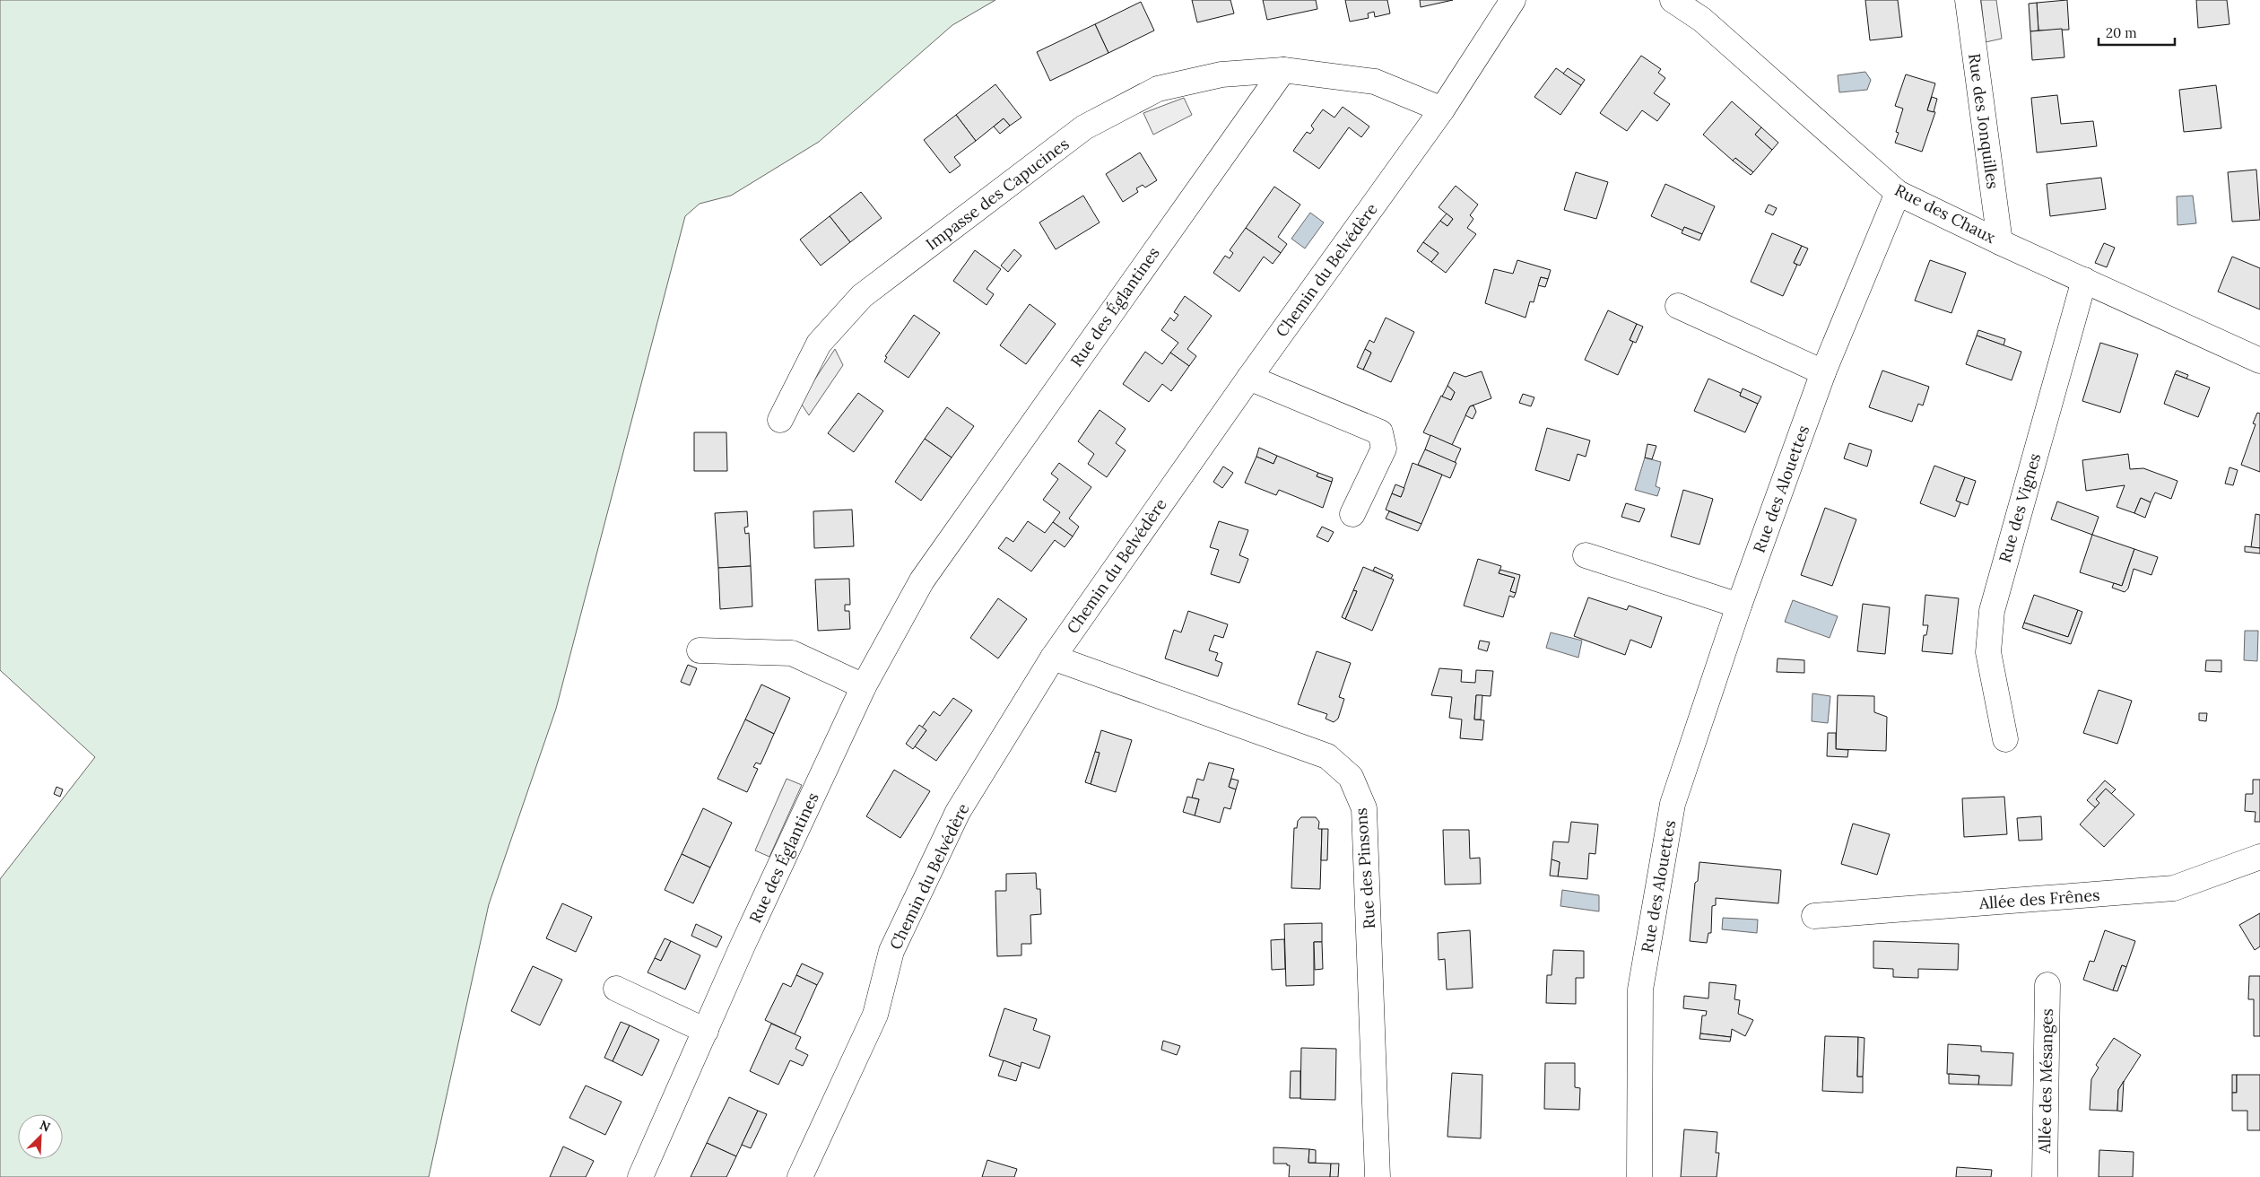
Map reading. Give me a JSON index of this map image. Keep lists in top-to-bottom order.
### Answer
{
  "streets": {
    "street": [
      "Rue des Jonquilles",
      "Impasse des Capucines",
      "Rue des Chaux",
      "Chemin du Belvédère",
      "Rue des Églantines",
      "Rue des Alouettes",
      "Rue des Vignes",
      "Rue des Pinsons",
      "Allée des Frênes",
      "Allée des Mésanges"
    ]
  },
  "crossings": [
    ["Rue des Jonquilles", "Rue des Chaux"],
    ["Impasse des Capucines", "Rue des Églantines"],
    ["Rue des Chaux", "Rue des Alouettes"],
    ["Rue des Chaux", "Rue des Vignes"],
    ["Chemin du Belvédère", "Rue des Pinsons"]
  ],
  "scale_bar": "20 m",
  "north": "top right"
}
